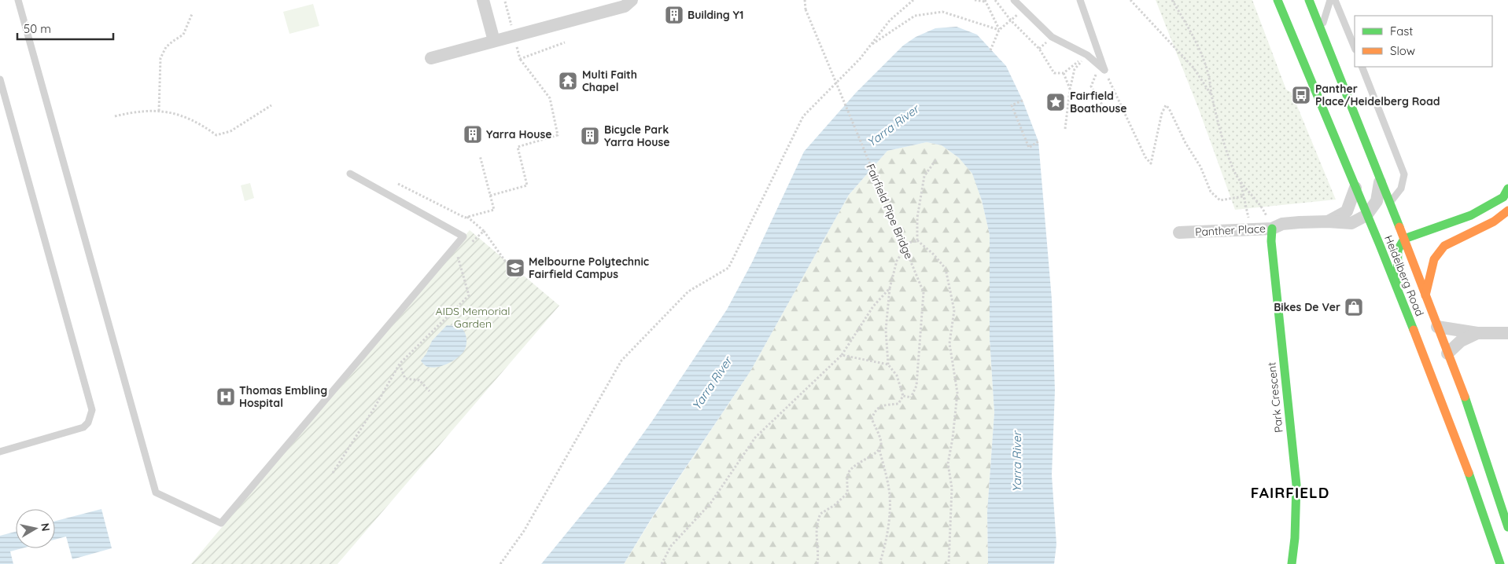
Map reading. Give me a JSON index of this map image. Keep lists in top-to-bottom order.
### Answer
{
  "streets": {
    "main road": ["Heidelberg Road", "Park Crescent"],
    "street": ["Panther Place"],
    "path": ["Fairfield Pipe Bridge"]
  },
  "crossings": [
    ["Panther Place", "Heidelberg Road"],
    ["Panther Place", "Park Crescent"]
  ],
  "districts": ["FAIRFIELD"],
  "water": ["Yarra River"],
  "parks": ["AIDS Memorial Garden"],
  "places": {
    "building": ["Building Y1", "Yarra House", "Bicycle Park Yarra House"],
    "temple": ["Multi Faith Chapel"],
    "bus stop": ["Panther Place/Heidelberg Road"],
    "place": ["Fairfield Boathouse"],
    "school or university": ["Melbourne Polytechnic Fairfield Campus"],
    "shop": ["Bikes De Ver"],
    "hospital": ["Thomas Embling Hospital"]
  },
  "legend": ["Fast", "Slow"],
  "scale_bar": "50 m",
  "north": "right"
}
